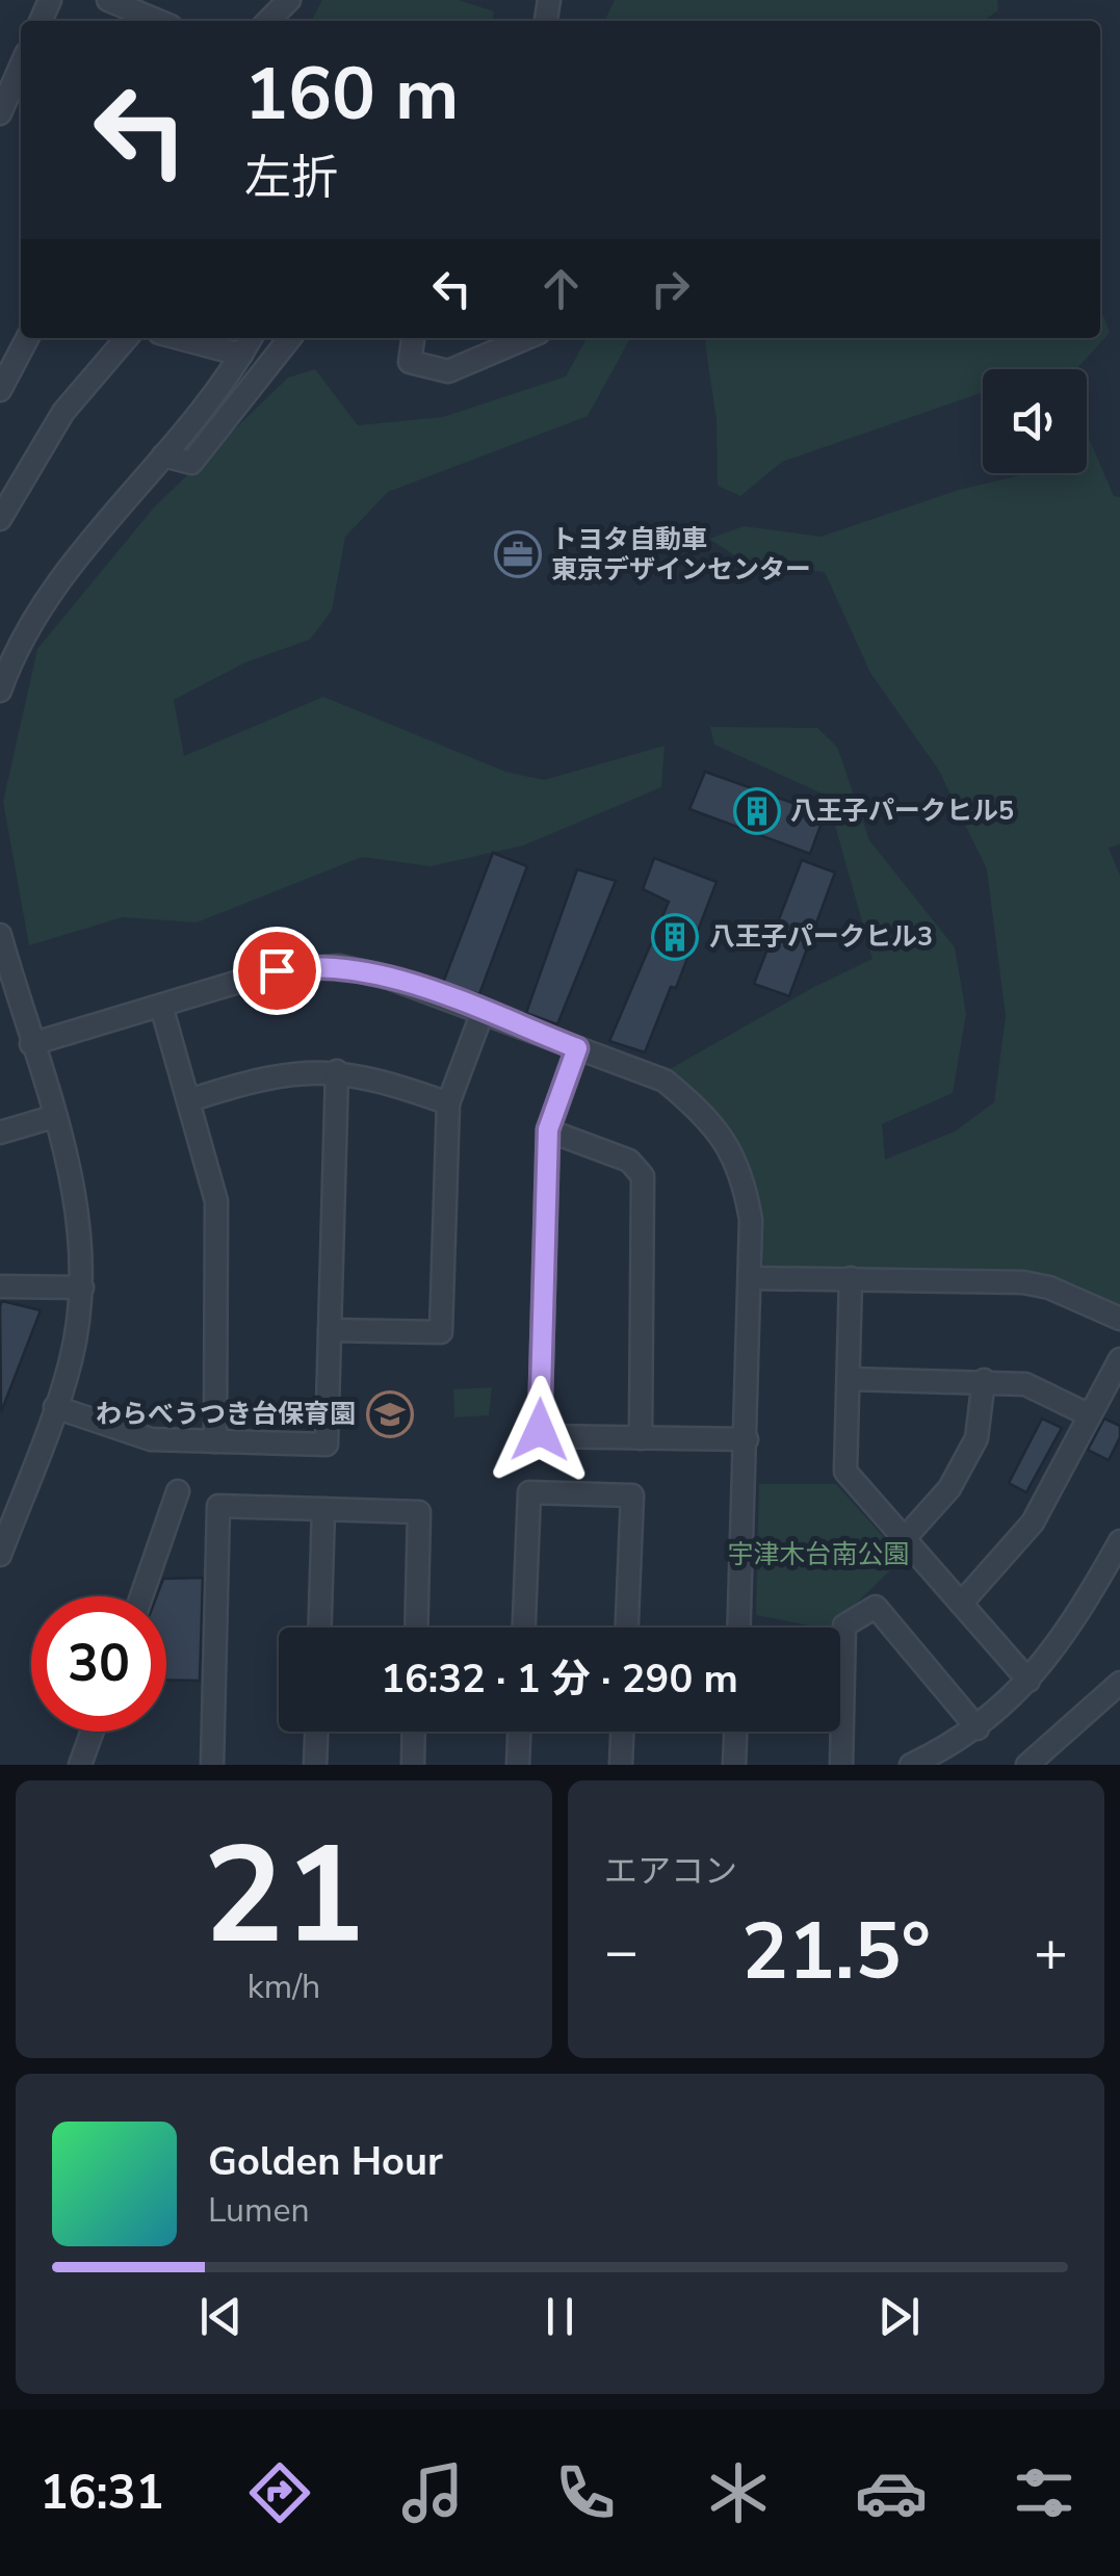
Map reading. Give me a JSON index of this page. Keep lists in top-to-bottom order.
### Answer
{
  "parks": ["宇津木台南公園"],
  "places": {
    "office": ["トヨタ自動車 東京デザインセンター"],
    "building": ["八王子パークヒル5", "八王子パークヒル3"],
    "school or university": ["わらべうつき台保育園"]
  },
  "page": {
    "turn": ["160 m", "左折"],
    "limit": "30",
    "trip": "16:32 · 1 分 · 290 m",
    "tile": [
      ["21", "km/h"],
      "エアコン"
    ],
    "heat": ["−", "21.5°", "+"],
    "song": ["Golden Hour", "Lumen"],
    "tabs": "16:31"
  }
}
